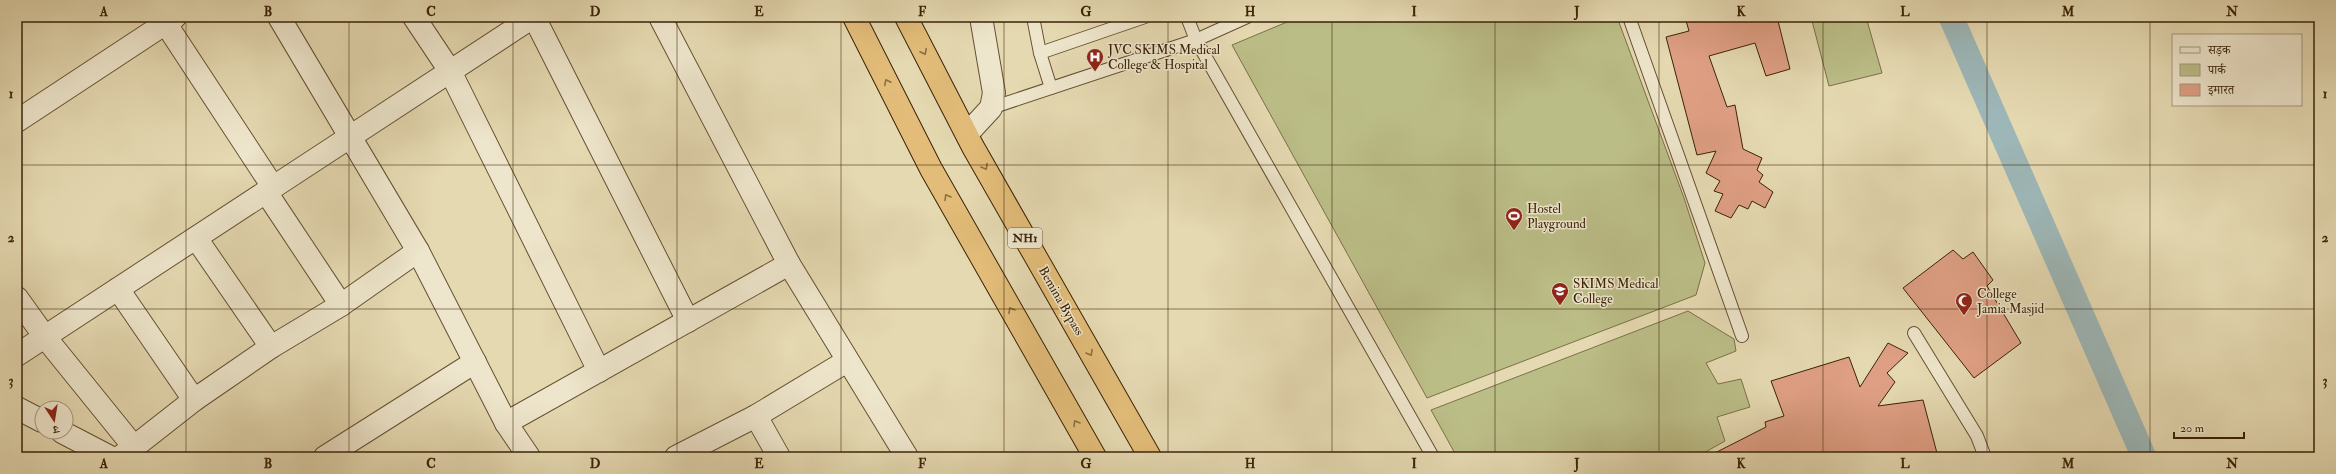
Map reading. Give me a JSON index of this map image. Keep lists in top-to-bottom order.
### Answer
{
  "streets": {
    "highway": ["NH1", "Bemina Bypass"]
  },
  "places": {
    "hospital": ["JVC SKIMS Medical College & Hospital"],
    "sports": ["Hostel Playground"],
    "school or university": ["SKIMS Medical College"],
    "mosque": ["College Jamia Masjid"]
  },
  "legend": ["सड़क", "पार्क", "इमारत"],
  "scale_bar": "20 m",
  "north": "bottom",
  "grid": {
    "columns": [
      "A",
      "B",
      "C",
      "D",
      "E",
      "F",
      "G",
      "H",
      "I",
      "J",
      "K",
      "L",
      "M",
      "N"
    ],
    "rows": ["1", "2", "3"]
  }
}
